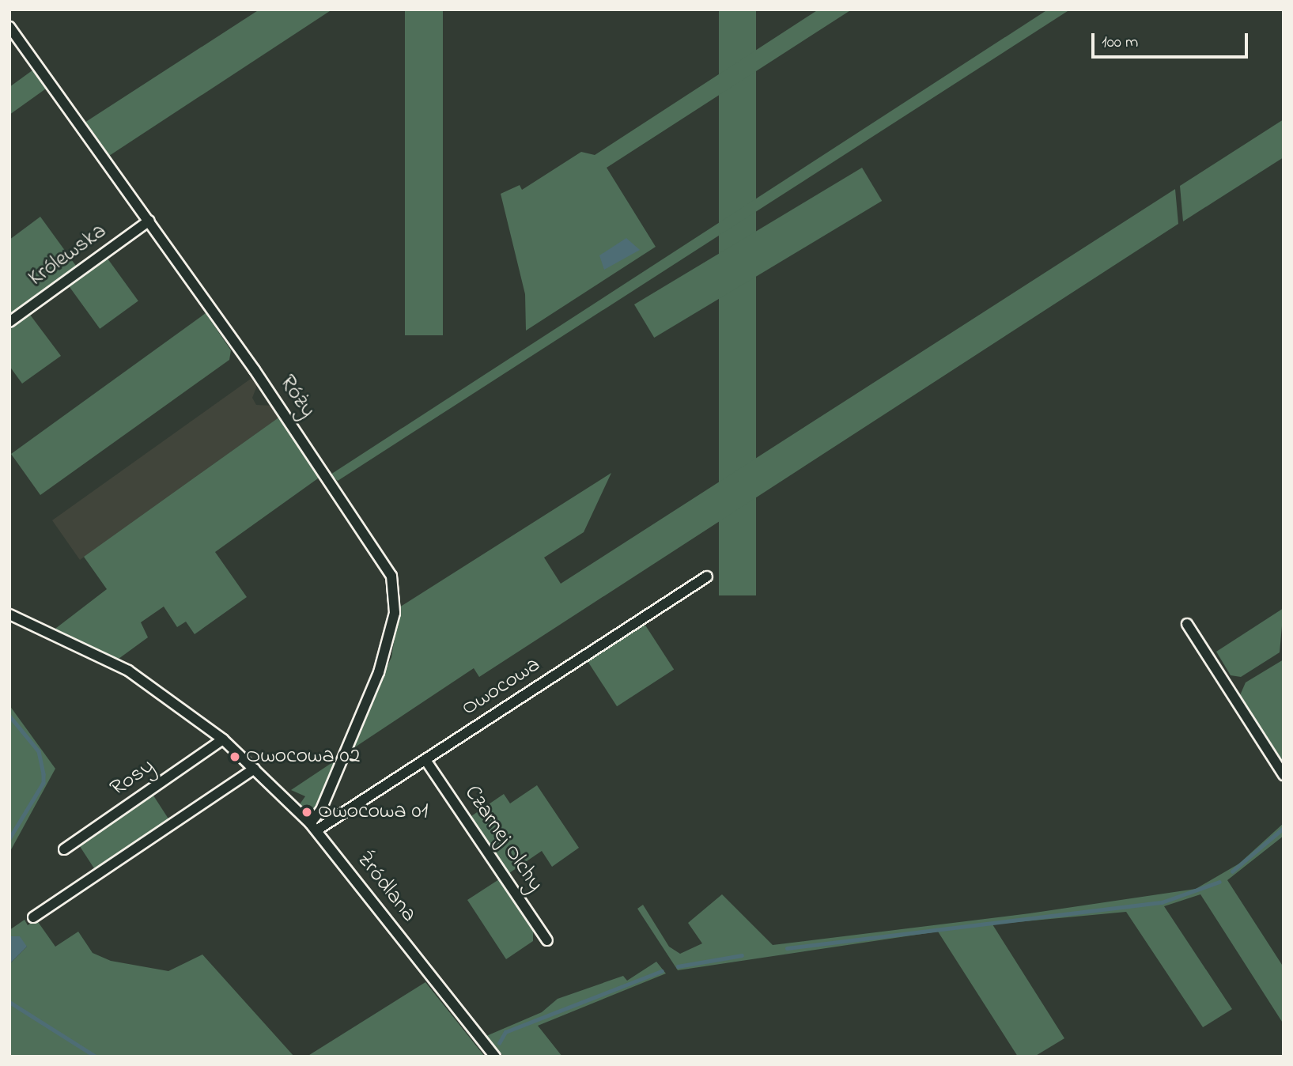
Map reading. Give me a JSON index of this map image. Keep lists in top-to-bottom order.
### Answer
{
  "streets": {
    "street": [
      "Królewska",
      "Róży",
      "Owocowa",
      "Rosy",
      "Czarnej Olchy",
      "Źródlana"
    ]
  },
  "crossings": [
    ["Królewska", "Róży"],
    ["Róży", "Owocowa"],
    ["Róży", "Źródlana"],
    ["Owocowa", "Czarnej Olchy"],
    ["Owocowa", "Źródlana"],
    ["Rosy", "Źródlana"]
  ],
  "places": ["Owocowa 02", "Owocowa 01"],
  "scale_bar": "100 m"
}
